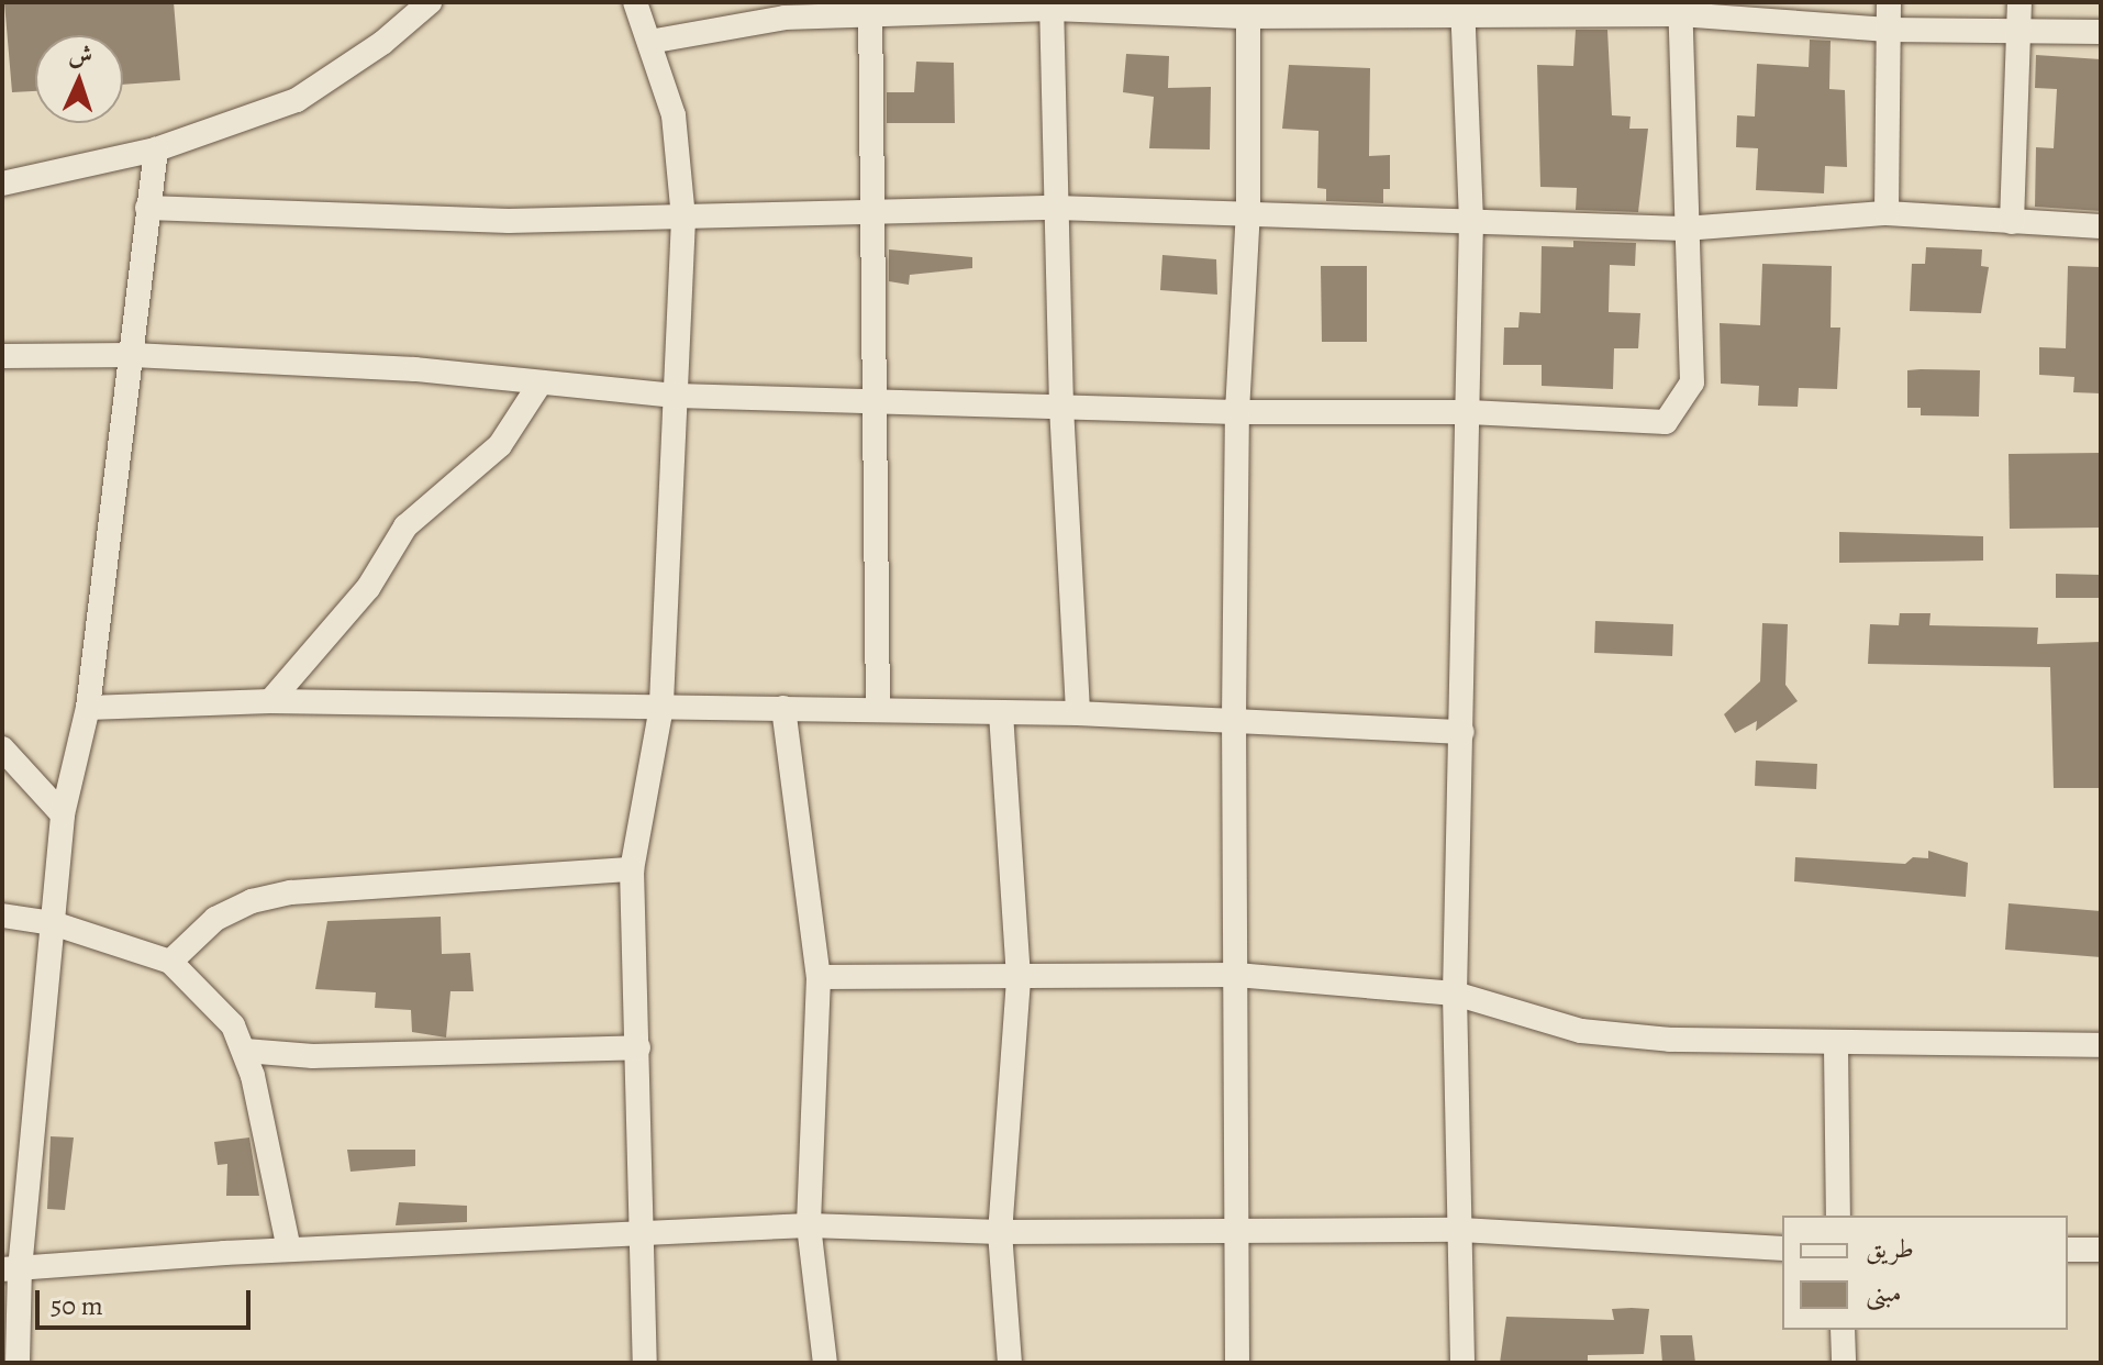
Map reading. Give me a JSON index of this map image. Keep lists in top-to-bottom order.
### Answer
{
  "legend": ["طريق", "مبنى"],
  "scale_bar": "50 m",
  "north": "top"
}
